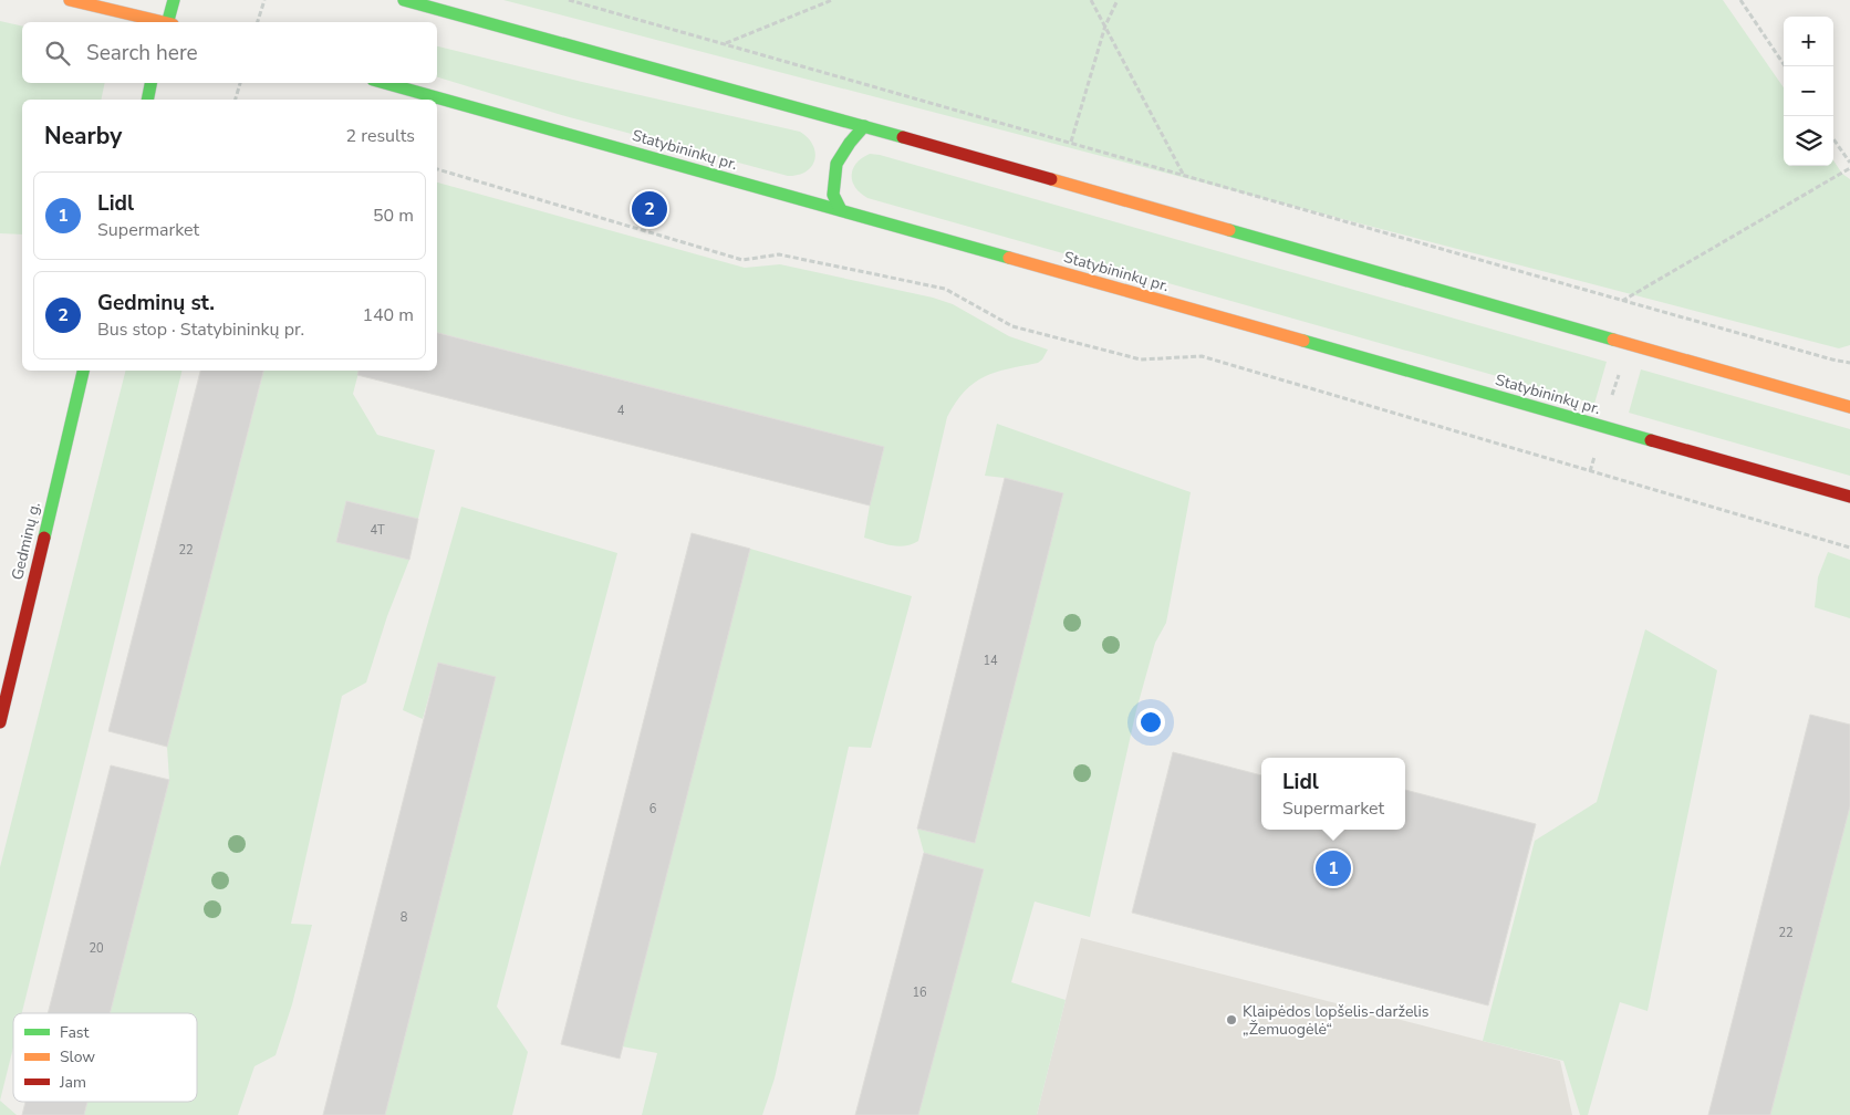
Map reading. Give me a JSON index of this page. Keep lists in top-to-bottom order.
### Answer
{
  "streets": {
    "main road": ["Statybininkų pr.", "Gedminų g."]
  },
  "places": ["Klaipėdos lopšelis-darželis „Žemuogėlė“"],
  "house_numbers": [
    "4",
    "4T",
    "22",
    "14",
    "6",
    "8",
    "22",
    "20",
    "16"
  ],
  "legend": ["Fast", "Slow", "Jam"],
  "page": {
    "map_buttons": ["+", "−"],
    "search": "Search here",
    "heading": ["Nearby", "2 results"],
    "list": [
      {
        "mark": "1",
        "name": "Lidl",
        "note": "Supermarket",
        "value": "50 m"
      },
      {
        "mark": "2",
        "name": "Gedminų st.",
        "note": "Bus stop · Statybininkų pr.",
        "value": "140 m"
      }
    ],
    "pins": ["2", "1"],
    "popup": ["Lidl", "Supermarket"]
  }
}
